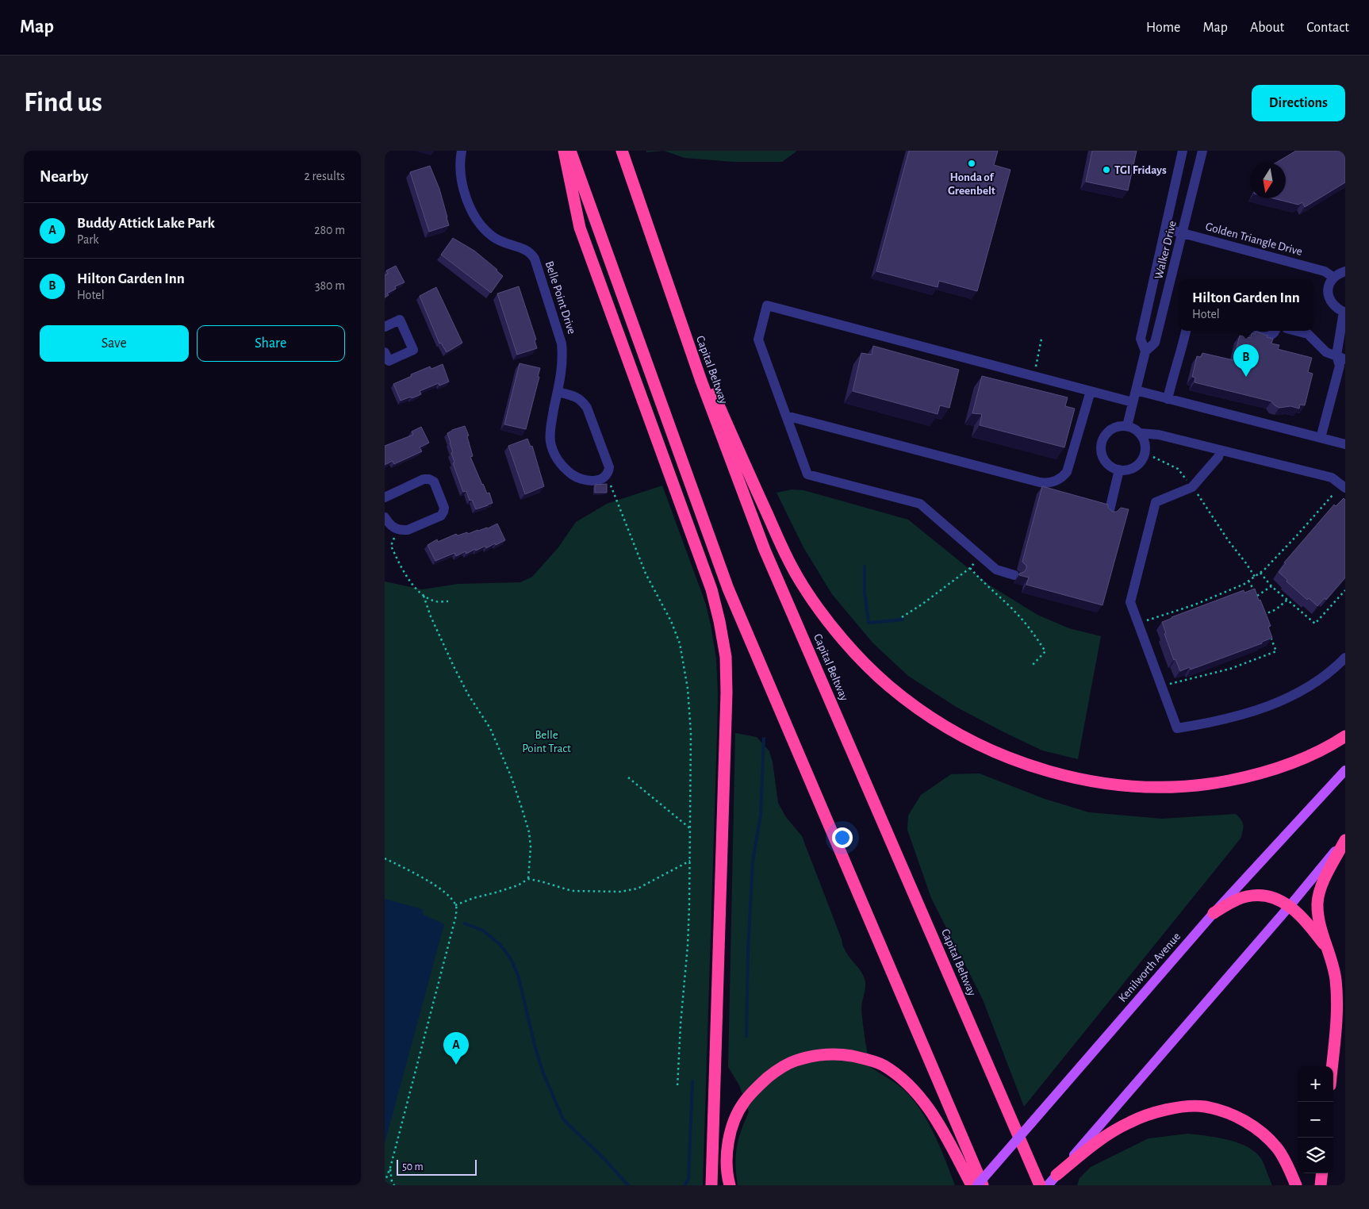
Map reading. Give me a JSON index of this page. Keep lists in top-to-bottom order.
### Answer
{
  "streets": {
    "highway": ["Capital Beltway"],
    "main road": ["Kenilworth Avenue"],
    "street": ["Golden Triangle Drive", "Walker Drive", "Belle Point Drive"]
  },
  "crossings": [
    ["Golden Triangle Drive", "Walker Drive"]
  ],
  "parks": ["Belle Point Tract"],
  "places": ["Honda of Greenbelt", "TGI Fridays"],
  "scale_bar": "50 m",
  "north": "bottom",
  "page": {
    "header": "Map",
    "nav": [
      "Home",
      "Map",
      "About",
      "Contact"
    ],
    "buttons": [
      "Directions",
      ["Save", "Share"]
    ],
    "title": "Find us",
    "heading": ["Nearby", "2 results"],
    "list": [
      {
        "mark": "A",
        "name": "Buddy Attick Lake Park",
        "note": "Park",
        "value": "280 m"
      },
      {
        "mark": "B",
        "name": "Hilton Garden Inn",
        "note": "Hotel",
        "value": "380 m"
      }
    ],
    "popup": ["Hilton Garden Inn", "Hotel"],
    "pins": ["B", "A"],
    "map_buttons": ["+", "−"],
    "scale": "50 m"
  }
}
